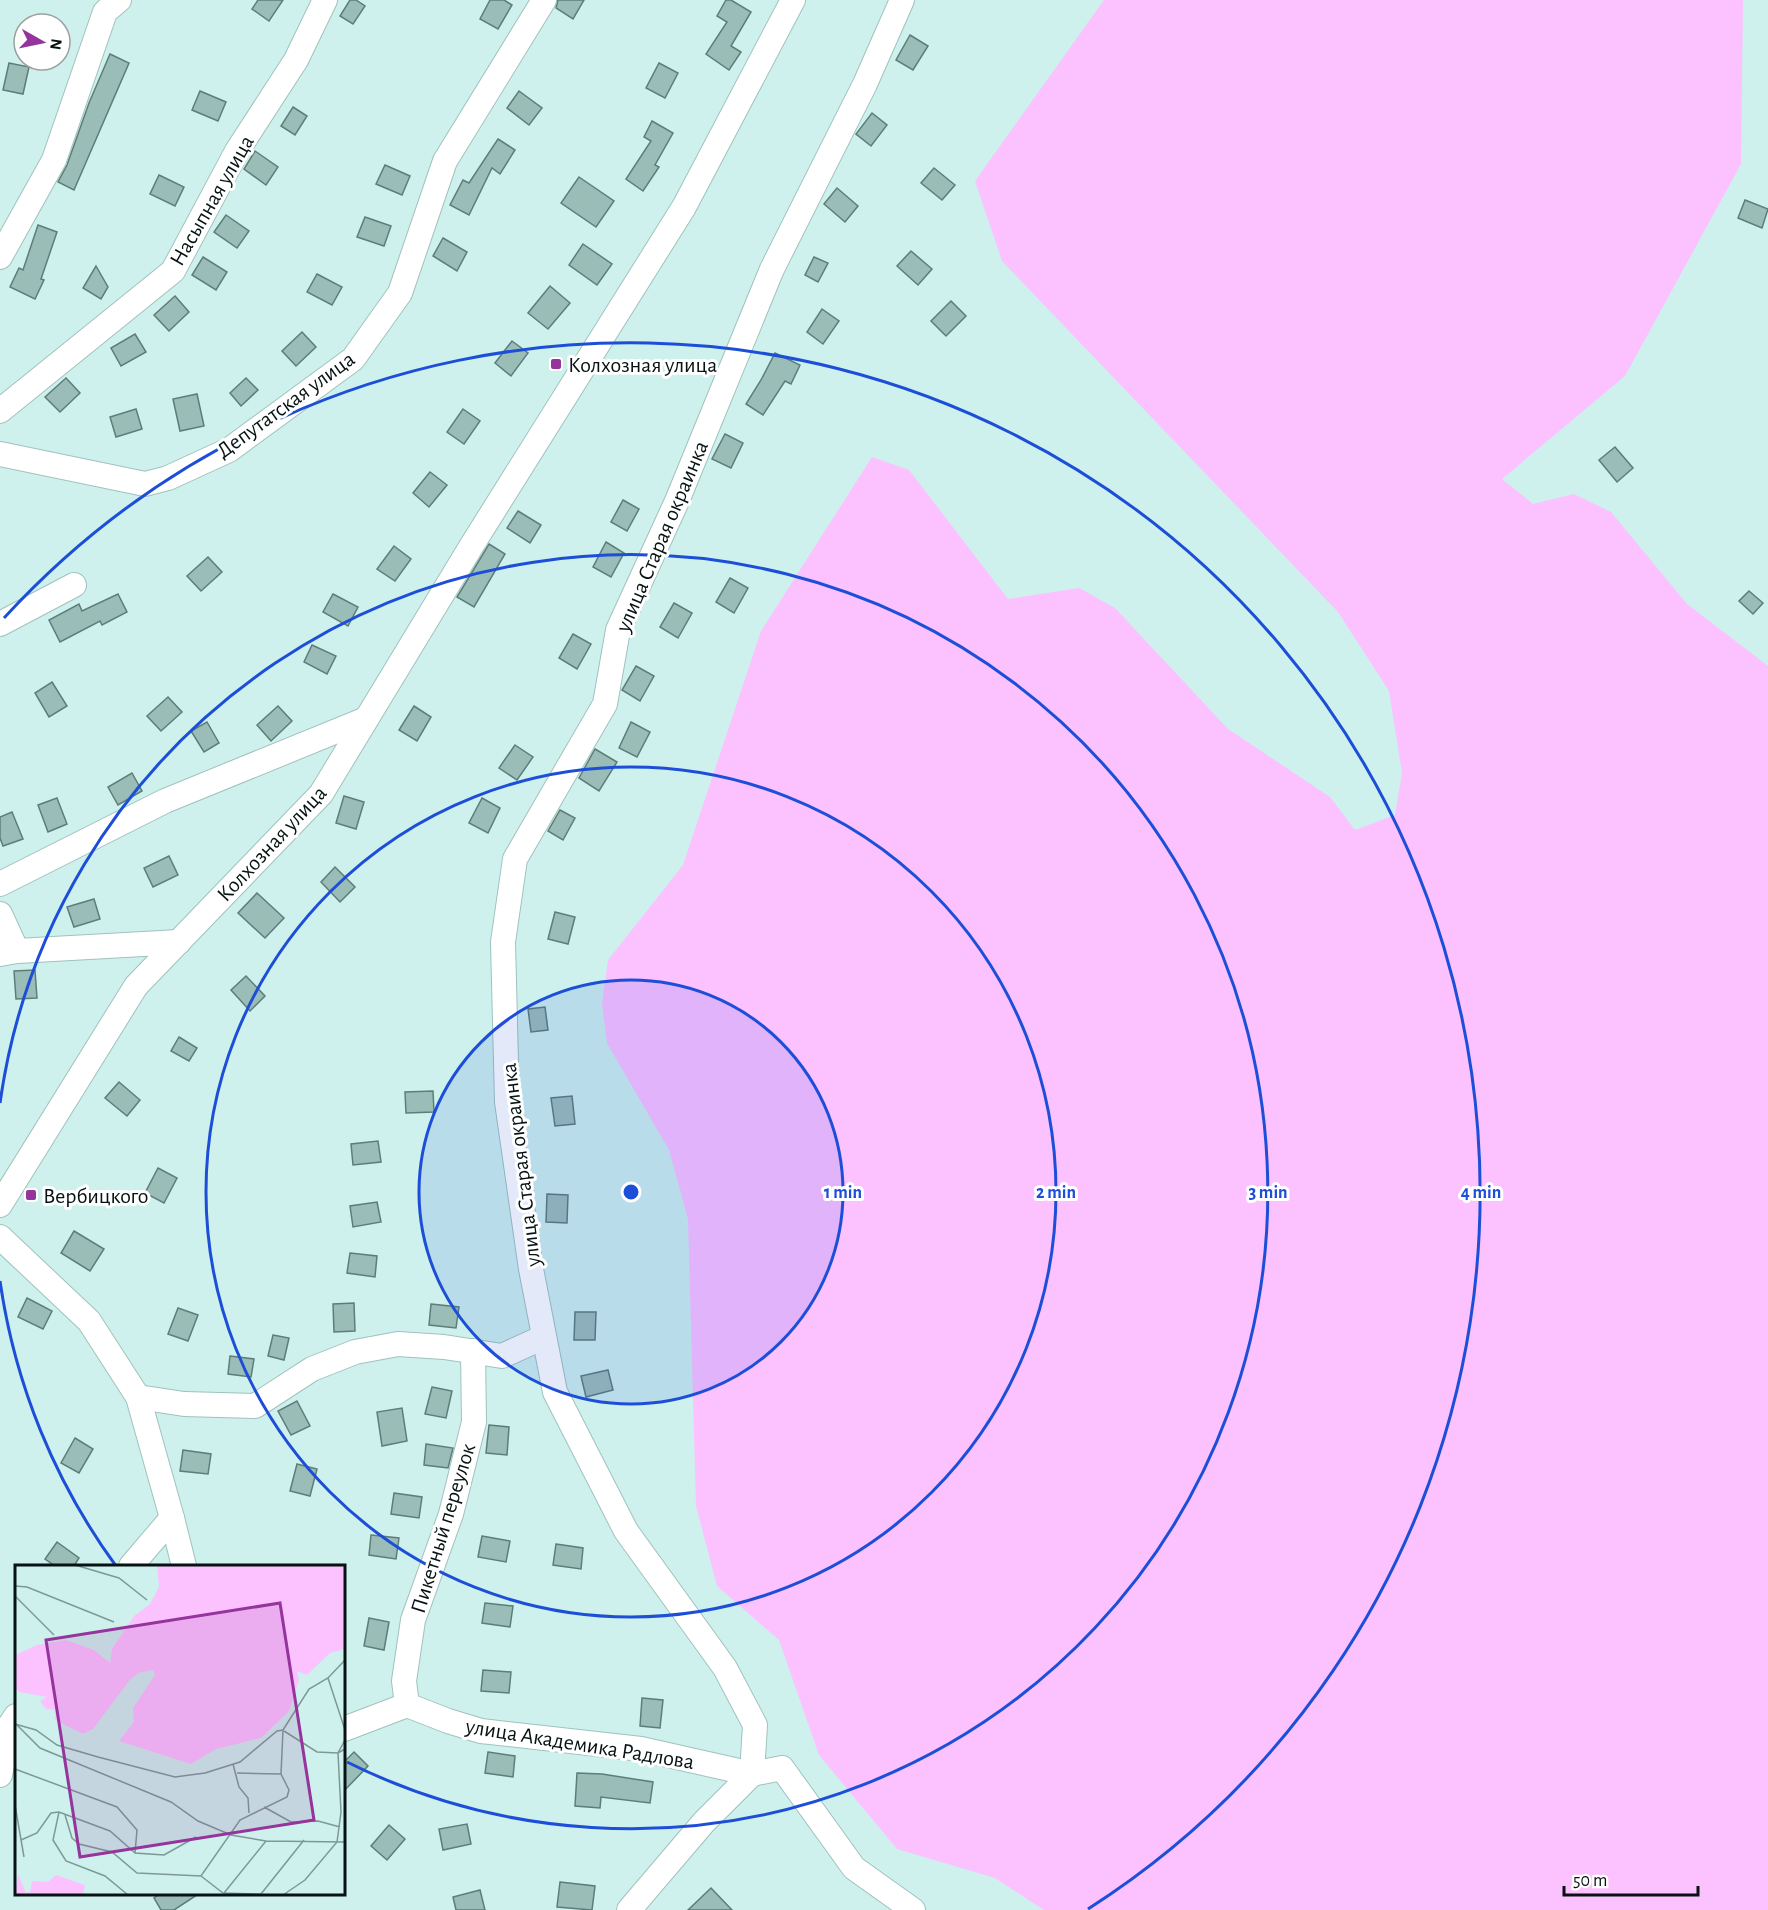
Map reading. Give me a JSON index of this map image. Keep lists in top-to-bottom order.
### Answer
{
  "streets": {
    "street": [
      "Насыпная улица",
      "Депутатская улица",
      "улица Старая окраинка",
      "Колхозная улица",
      "Пикетный переулок",
      "улица Академика Радлова"
    ]
  },
  "crossings": [
    ["улица Старая окраинка", "улица Академика Радлова"],
    ["Пикетный переулок", "улица Академика Радлова"]
  ],
  "places": {
    "transit": ["Колхозная улица", "Вербицкого"]
  },
  "scale_bar": "50 m",
  "north": "right",
  "rings": [
    "1 min",
    "2 min",
    "3 min",
    "4 min"
  ]
}
